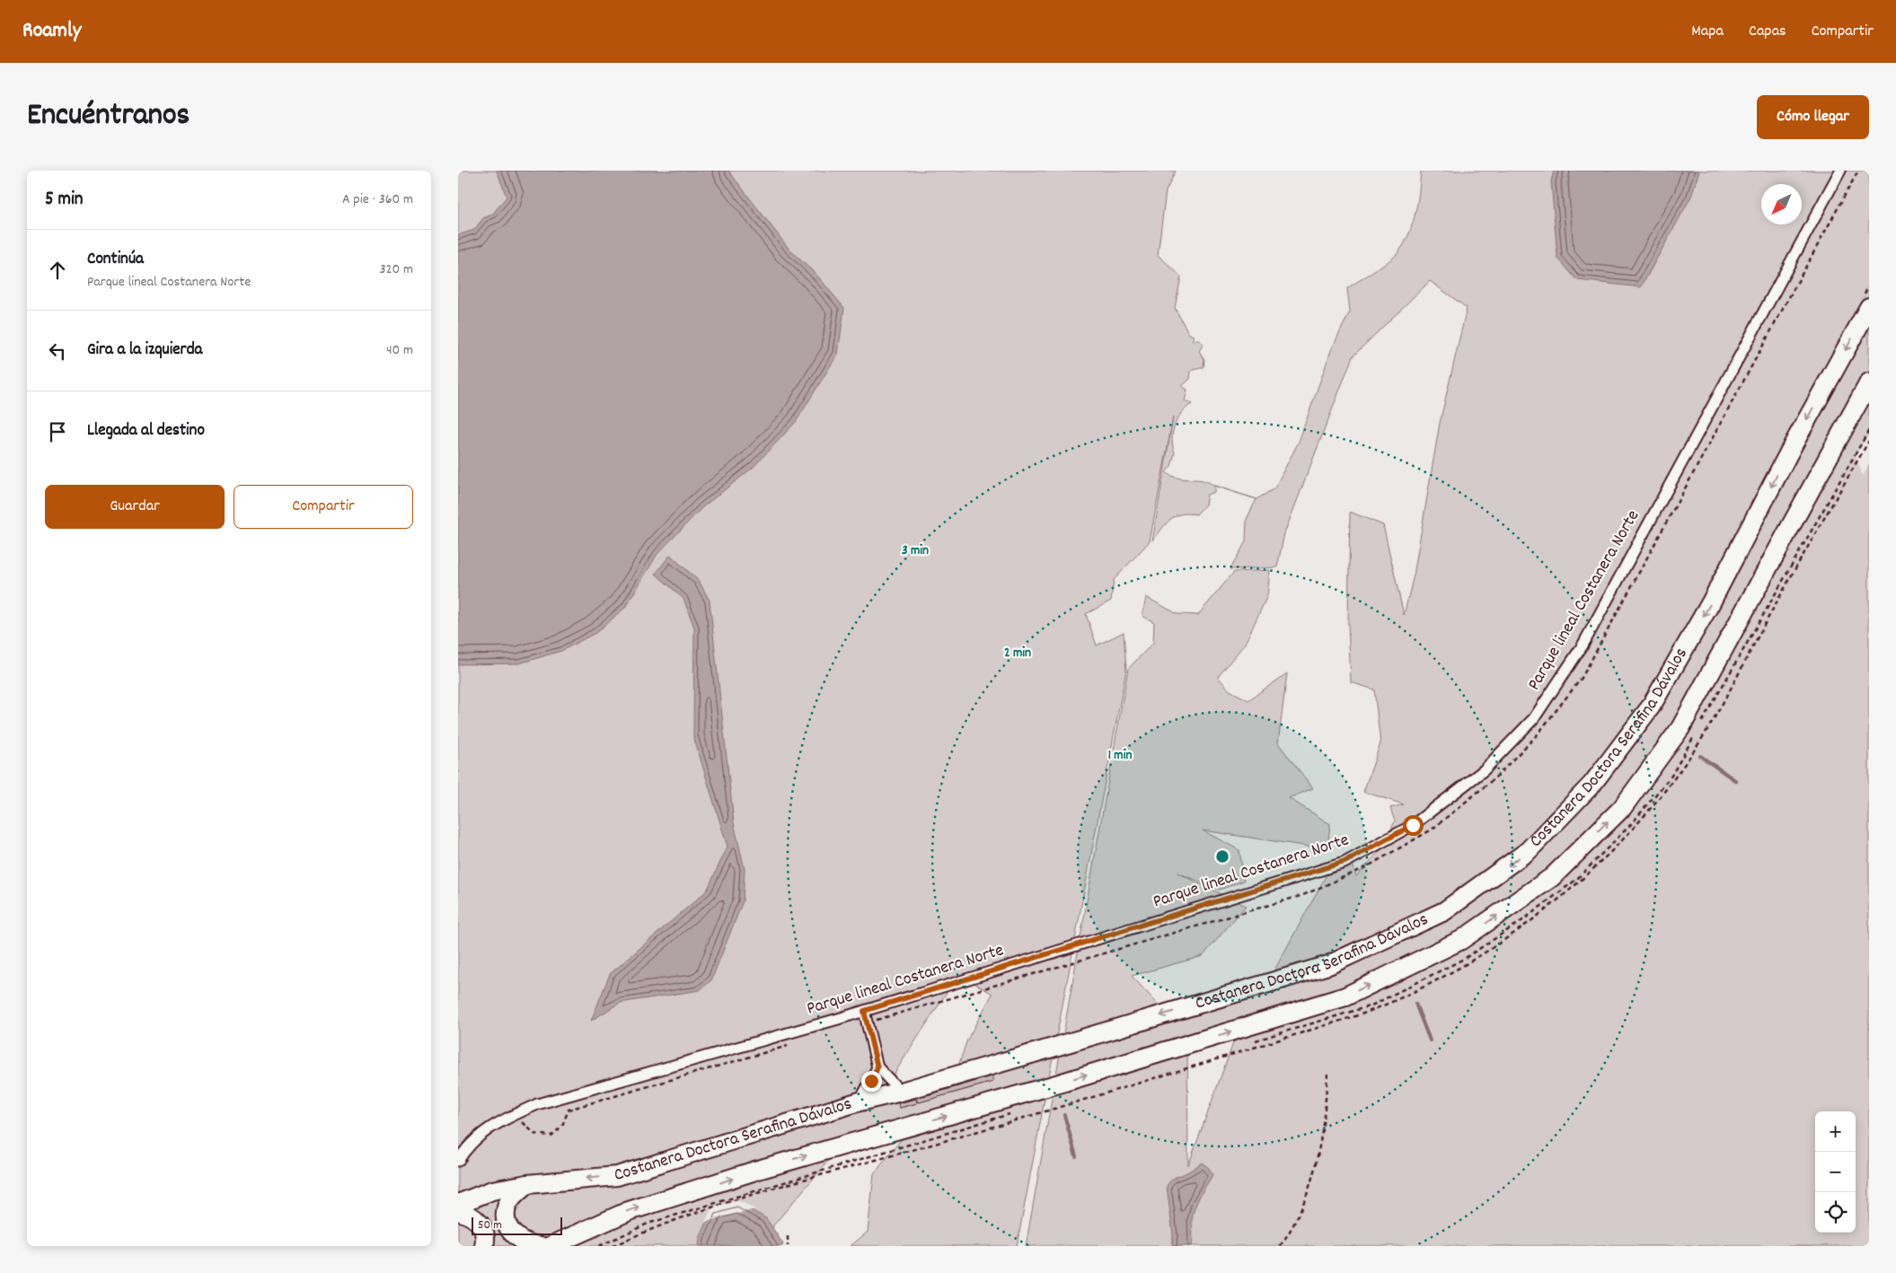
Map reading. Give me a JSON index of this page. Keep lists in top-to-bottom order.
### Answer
{
  "streets": {
    "highway": ["Costanera Doctora Serafina Dávalos"],
    "street": ["Parque lineal Costanera Norte"]
  },
  "scale_bar": "50 m",
  "north": "bottom left",
  "page": {
    "header": "Roamly",
    "nav": ["Mapa", "Capas", "Compartir"],
    "title": "Encuéntranos",
    "buttons": [
      "Cómo llegar",
      ["Guardar", "Compartir"]
    ],
    "heading": ["5 min", "A pie · 360 m"],
    "list": [
      ["Continúa", "Parque lineal Costanera Norte", "320 m"],
      ["Gira a la izquierda", "40 m"],
      "Llegada al destino"
    ],
    "map_buttons": ["+", "−"],
    "scale": "50 m"
  },
  "rings": ["3 min", "2 min", "1 min"]
}
